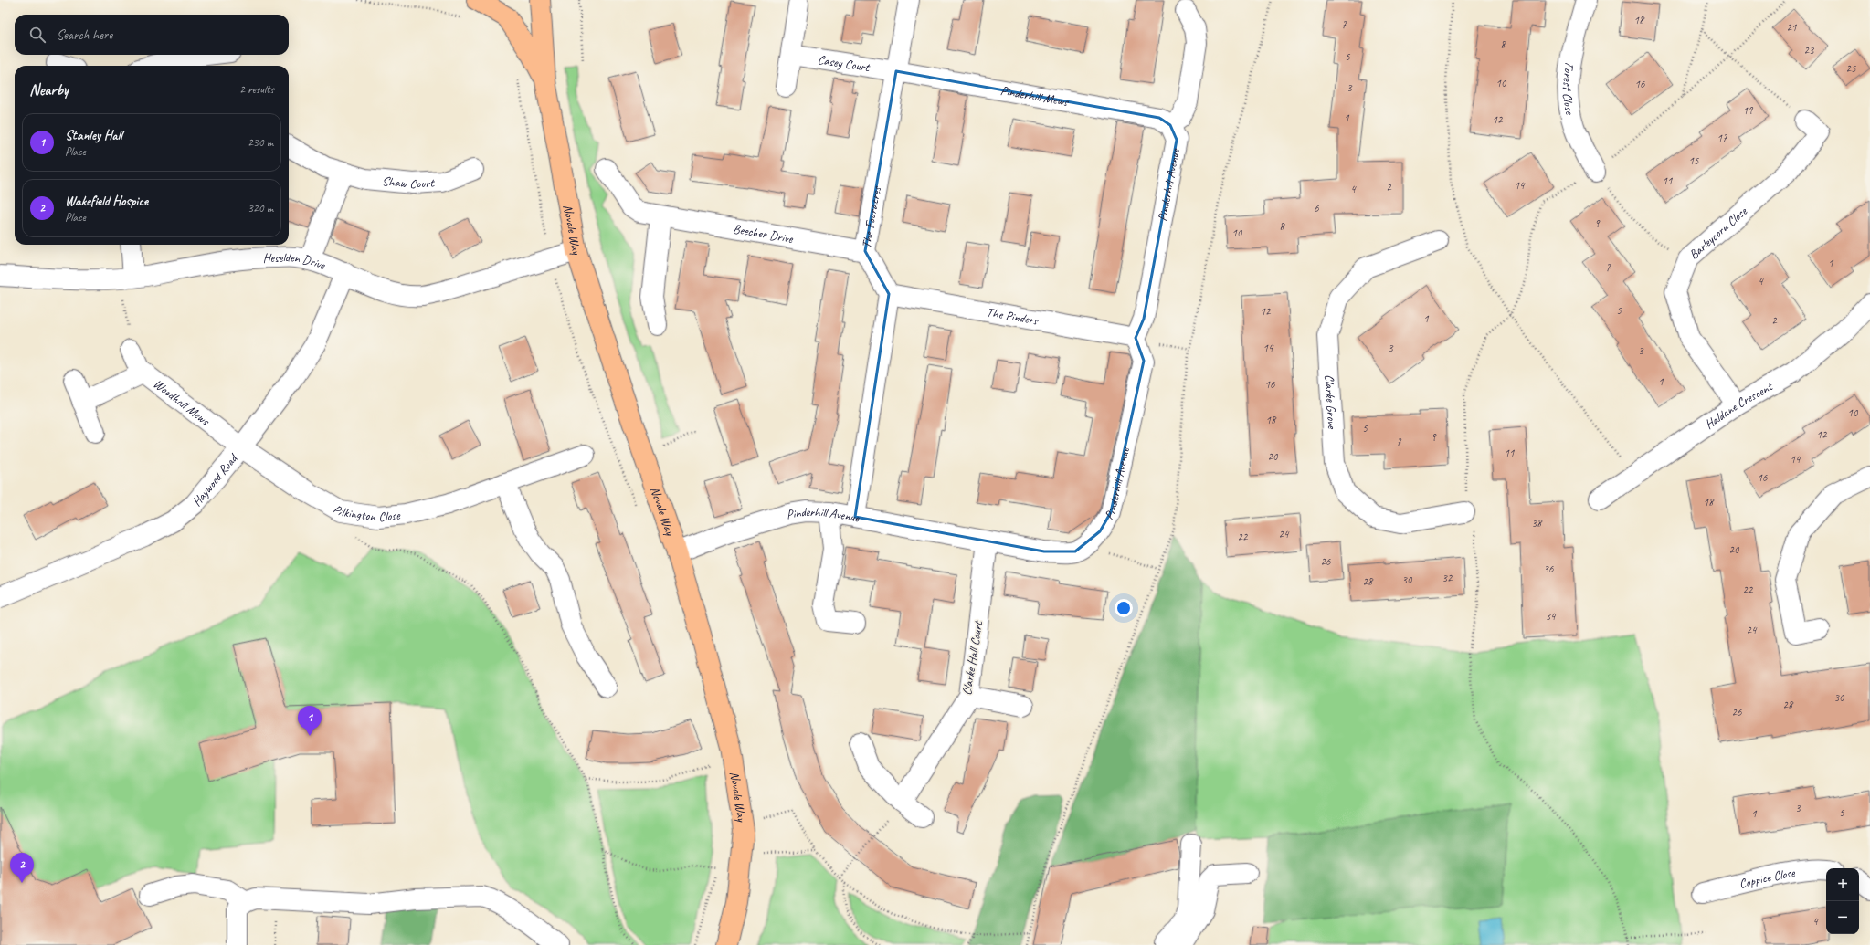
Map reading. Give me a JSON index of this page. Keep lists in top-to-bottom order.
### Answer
{
  "streets": {
    "main road": ["Novale Way"],
    "street": [
      "Casey Court",
      "Forest Close",
      "Pinderhill Mews",
      "Shaw Court",
      "Pinderhill Avenue",
      "The Fouracres",
      "Barleycorn Close",
      "Beecher Drive",
      "Heselden Drive",
      "The Pinders",
      "Woodhall Mews",
      "Clarke Grove",
      "Haldane Crescent",
      "Haywood Road",
      "Pilkington Close",
      "Clarke Hall Court",
      "Coppice Close"
    ]
  },
  "crossings": [
    ["Casey Court", "Pinderhill Mews"],
    ["Casey Court", "The Fouracres"],
    ["Pinderhill Mews", "Pinderhill Avenue"],
    ["Pinderhill Mews", "The Fouracres"],
    ["Pinderhill Avenue", "Novale Way"],
    ["Pinderhill Avenue", "The Pinders"],
    ["Pinderhill Avenue", "Clarke Hall Court"],
    ["The Fouracres", "Beecher Drive"],
    ["The Fouracres", "The Pinders"],
    ["Novale Way", "Heselden Drive"],
    ["Barleycorn Close", "Haldane Crescent"],
    ["Heselden Drive", "Haywood Road"],
    ["Woodhall Mews", "Haywood Road"],
    ["Woodhall Mews", "Pilkington Close"],
    ["Haywood Road", "Pilkington Close"]
  ],
  "house_numbers": [
    "18",
    "7",
    "21",
    "8",
    "23",
    "5",
    "25",
    "10",
    "16",
    "3",
    "19",
    "1",
    "12",
    "17",
    "15",
    "11",
    "14",
    "2",
    "4",
    "6",
    "9",
    "8",
    "10",
    "1",
    "7",
    "4",
    "5",
    "12",
    "1",
    "2",
    "14",
    "3",
    "3",
    "1",
    "16",
    "10",
    "18",
    "5",
    "12",
    "9",
    "7",
    "11",
    "20",
    "14",
    "16",
    "18",
    "38",
    "24",
    "22",
    "20",
    "26",
    "36",
    "32",
    "30",
    "28",
    "22",
    "34",
    "24",
    "30",
    "28",
    "26",
    "3",
    "5",
    "1",
    "4"
  ],
  "page": {
    "search": "Search here",
    "heading": ["Nearby", "2 results"],
    "list": [
      {
        "mark": "1",
        "name": "Stanley Hall",
        "note": "Place",
        "value": "230 m"
      },
      {
        "mark": "2",
        "name": "Wakefield Hospice",
        "note": "Place",
        "value": "320 m"
      }
    ],
    "pins": ["1", "2"],
    "map_buttons": ["+", "−"]
  }
}
